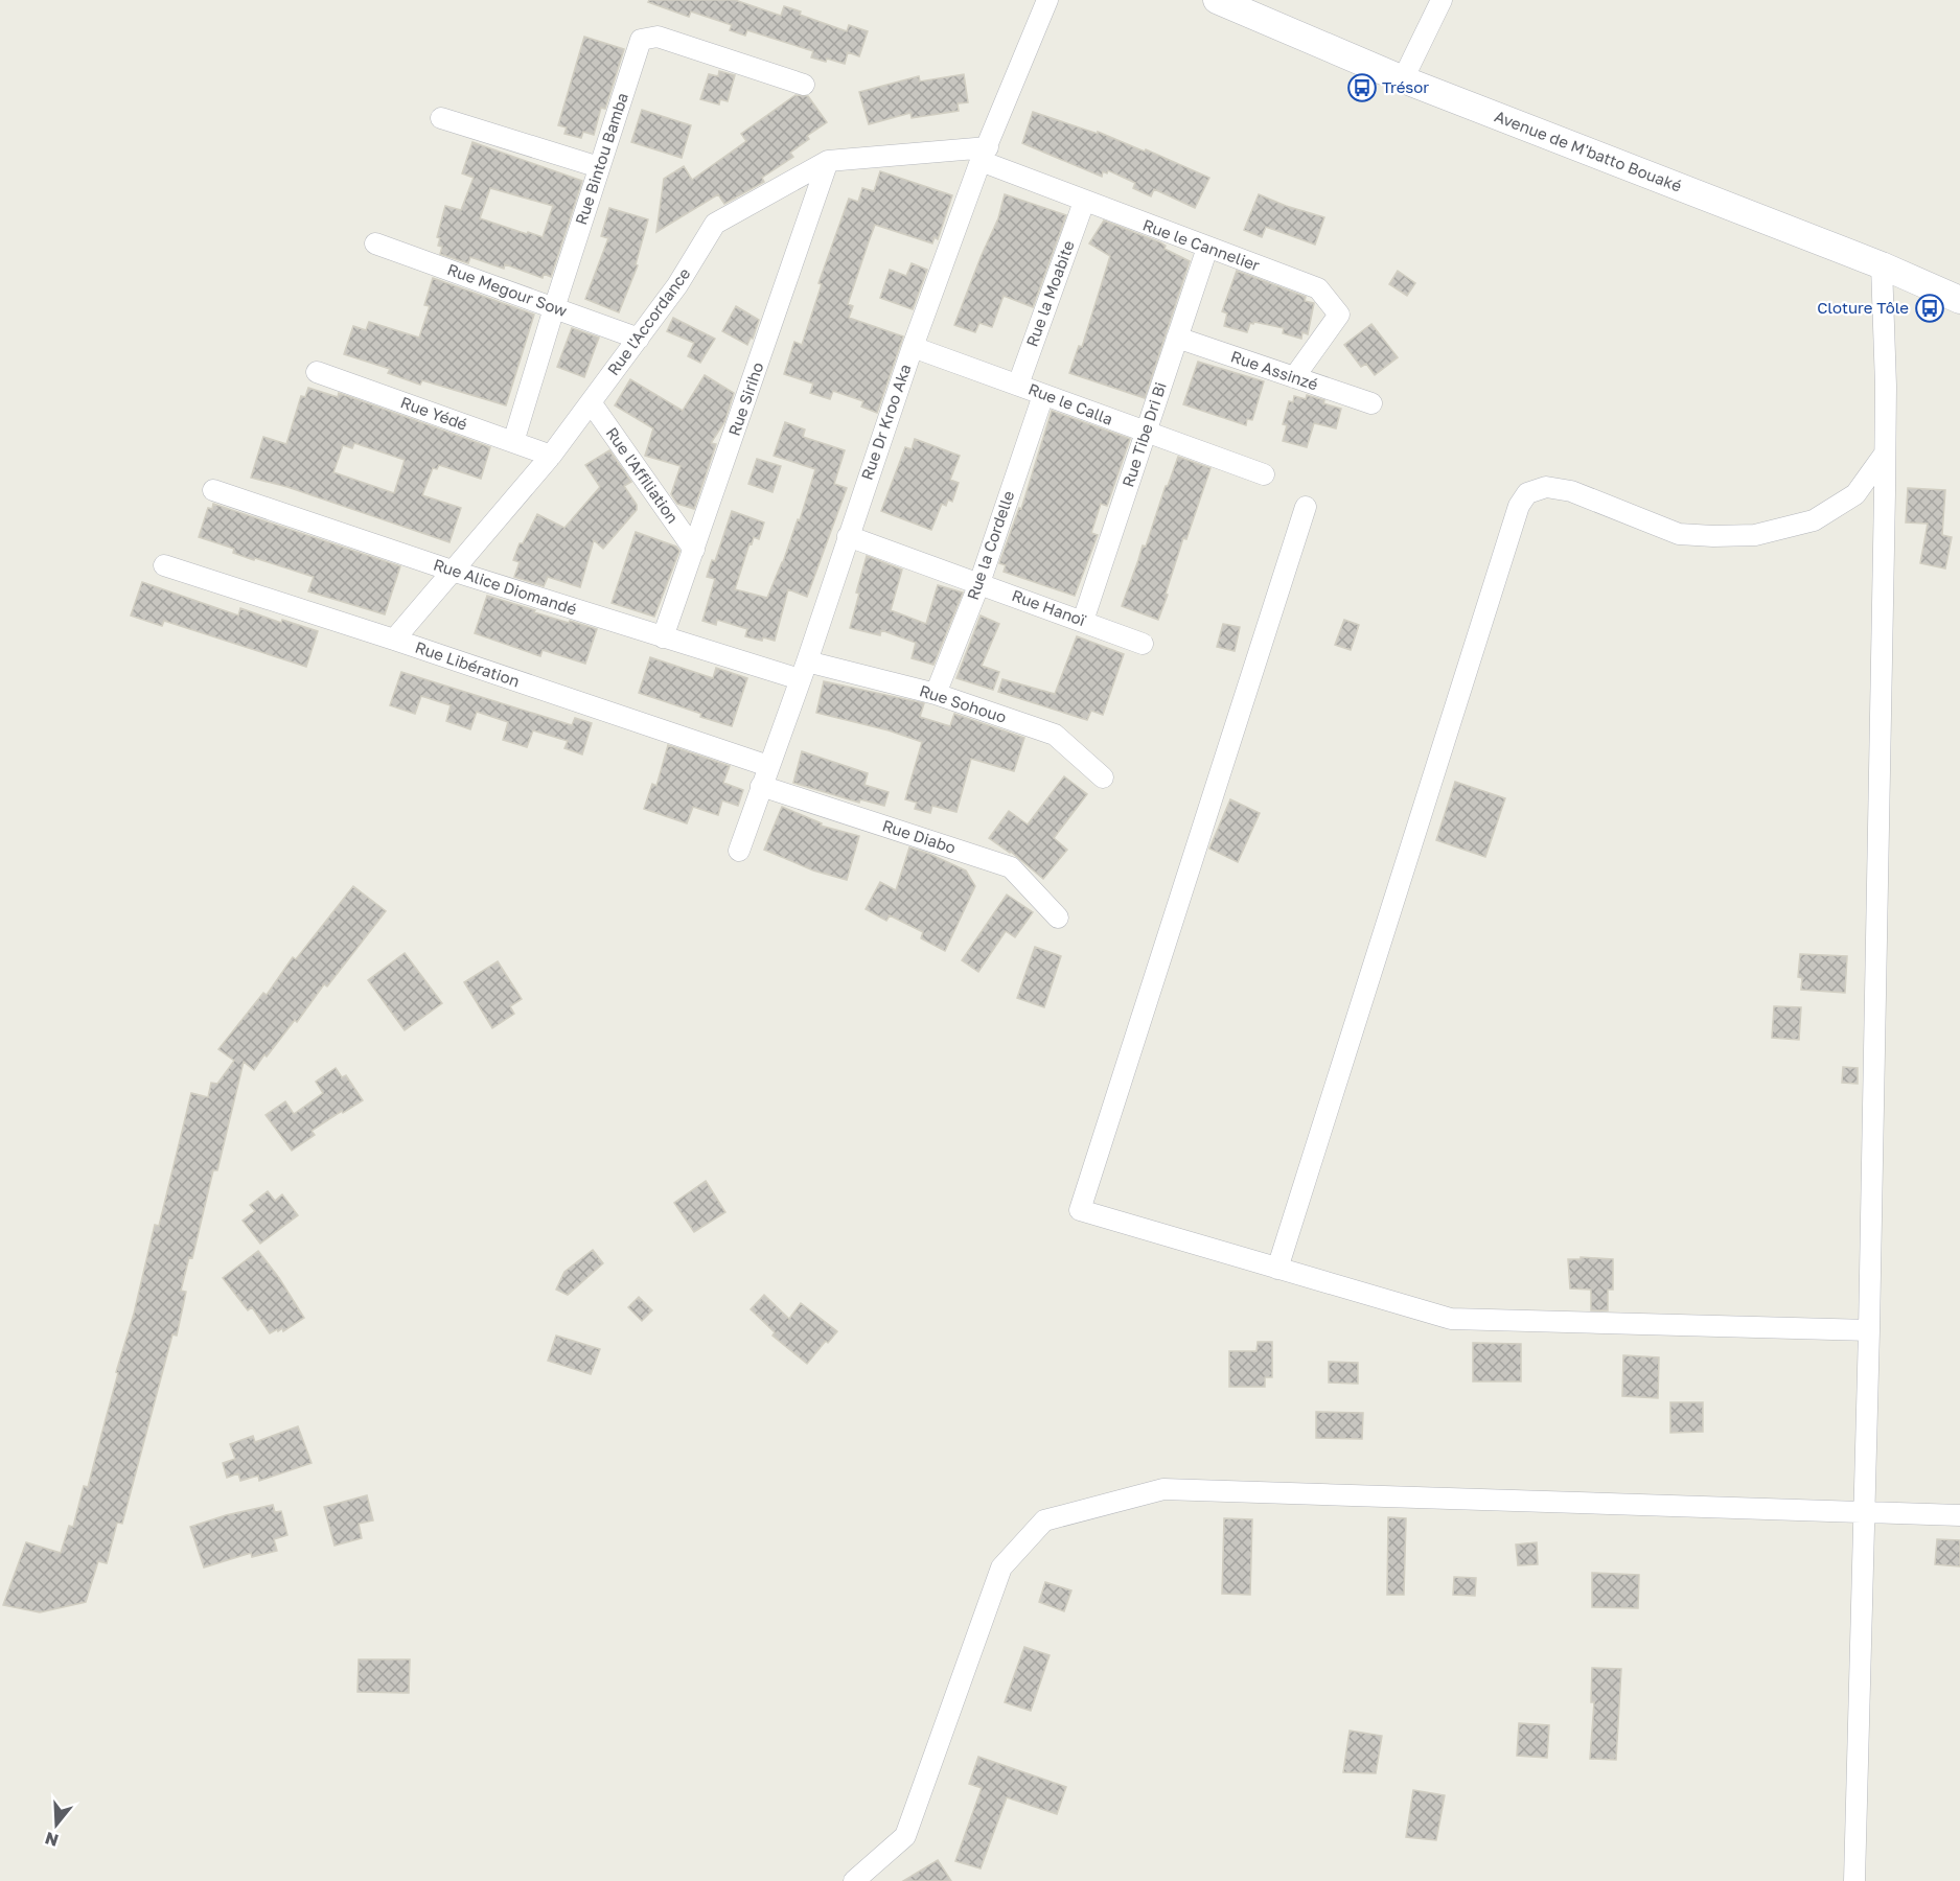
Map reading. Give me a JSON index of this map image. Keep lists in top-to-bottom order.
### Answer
{
  "streets": {
    "street": [
      "Avenue de M'batto Bouaké",
      "Rue Bintou Bamba",
      "Rue le Cannelier",
      "Rue Megour Sow",
      "Rue la Moabite",
      "Rue l'Accordance",
      "Rue Assinzé",
      "Rue Siriho",
      "Rue le Calla",
      "Rue Yédé",
      "Rue Dr Kroo Aka",
      "Rue Tibe Dri Bi",
      "Rue l'Affiliation",
      "Rue la Cordelle",
      "Rue Alice Diomandé",
      "Rue Hanoï",
      "Rue Libération",
      "Rue Sohouo",
      "Rue Diabo"
    ]
  },
  "crossings": [
    ["Rue Bintou Bamba", "Rue Megour Sow"],
    ["Rue Bintou Bamba", "Rue Yédé"],
    ["Rue le Cannelier", "Rue la Moabite"],
    ["Rue le Cannelier", "Rue l'Accordance"],
    ["Rue le Cannelier", "Rue Assinzé"],
    ["Rue le Cannelier", "Rue Dr Kroo Aka"],
    ["Rue le Cannelier", "Rue Tibe Dri Bi"],
    ["Rue Megour Sow", "Rue l'Accordance"],
    ["Rue la Moabite", "Rue le Calla"],
    ["Rue l'Accordance", "Rue Siriho"],
    ["Rue l'Accordance", "Rue Yédé"],
    ["Rue l'Accordance", "Rue Dr Kroo Aka"],
    ["Rue l'Accordance", "Rue l'Affiliation"],
    ["Rue l'Accordance", "Rue Alice Diomandé"],
    ["Rue l'Accordance", "Rue Libération"],
    ["Rue Assinzé", "Rue Tibe Dri Bi"],
    ["Rue Siriho", "Rue l'Affiliation"],
    ["Rue Siriho", "Rue Alice Diomandé"],
    ["Rue le Calla", "Rue Dr Kroo Aka"],
    ["Rue le Calla", "Rue Tibe Dri Bi"],
    ["Rue le Calla", "Rue la Cordelle"],
    ["Rue Dr Kroo Aka", "Rue Alice Diomandé"],
    ["Rue Dr Kroo Aka", "Rue Hanoï"],
    ["Rue Dr Kroo Aka", "Rue Libération"],
    ["Rue Dr Kroo Aka", "Rue Sohouo"],
    ["Rue Dr Kroo Aka", "Rue Diabo"],
    ["Rue Tibe Dri Bi", "Rue Hanoï"],
    ["Rue la Cordelle", "Rue Hanoï"],
    ["Rue la Cordelle", "Rue Sohouo"],
    ["Rue Alice Diomandé", "Rue Sohouo"]
  ],
  "places": {
    "bus stop": ["Trésor", "Cloture Tôle"]
  },
  "north": "bottom"
}
